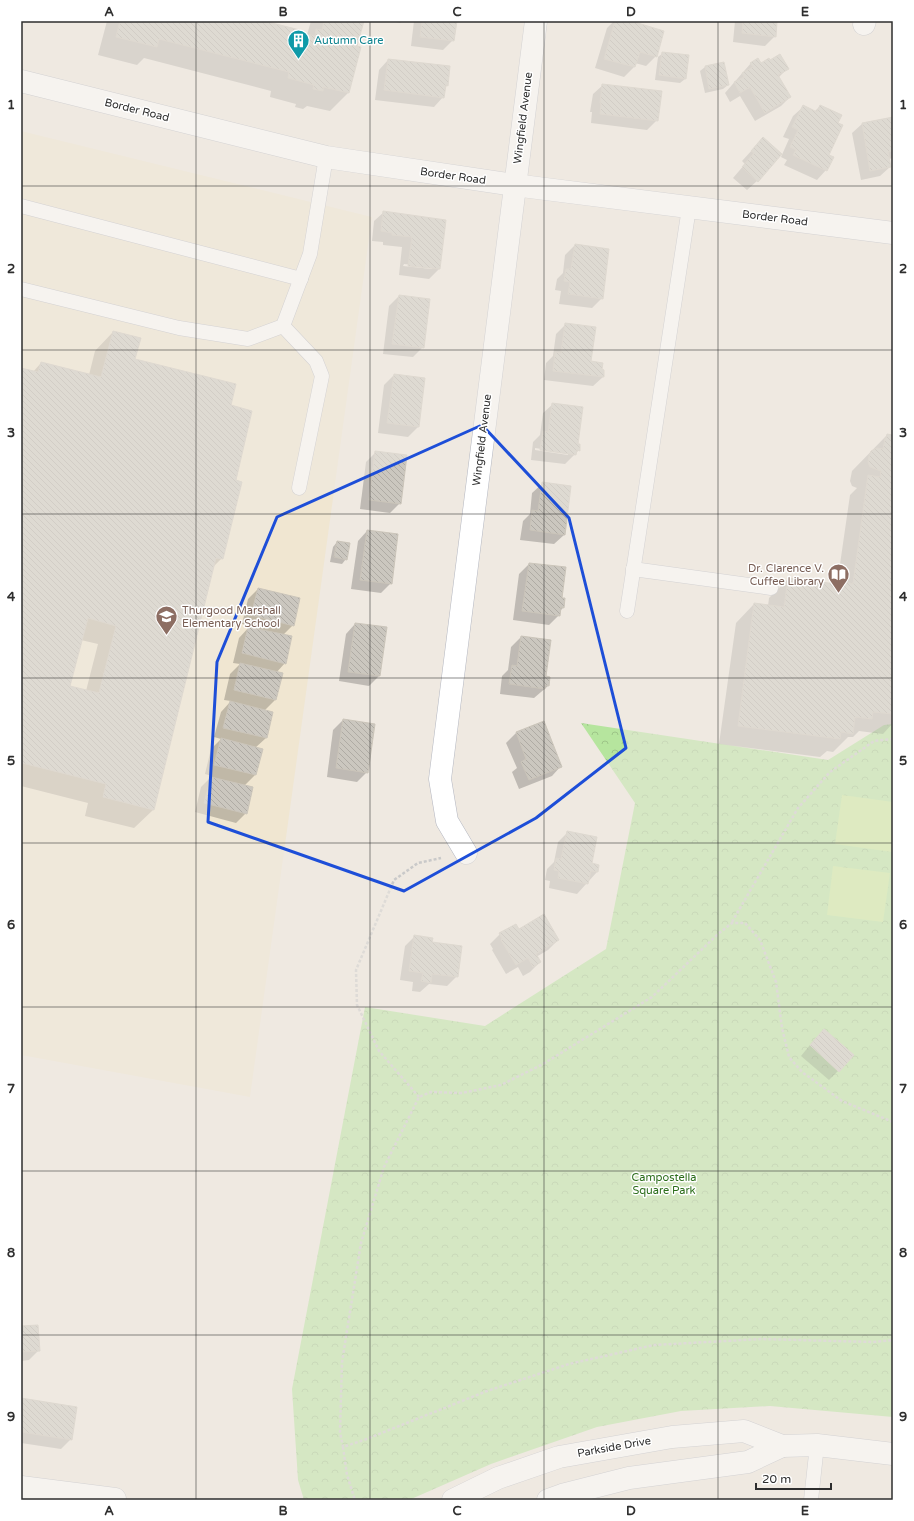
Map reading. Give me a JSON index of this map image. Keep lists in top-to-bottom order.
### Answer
{
  "streets": {
    "street": ["Border Road", "Wingfield Avenue", "Parkside Drive"]
  },
  "crossings": [
    ["Border Road", "Wingfield Avenue"]
  ],
  "parks": ["Campostella Square Park"],
  "places": {
    "building": ["Autumn Care"],
    "library": ["Dr. Clarence V. Cuffee Library"],
    "school or university": ["Thurgood Marshall Elementary School"]
  },
  "scale_bar": "20 m",
  "grid": {
    "columns": [
      "A",
      "B",
      "C",
      "D",
      "E"
    ],
    "rows": [
      "1",
      "2",
      "3",
      "4",
      "5",
      "6",
      "7",
      "8",
      "9"
    ]
  }
}
